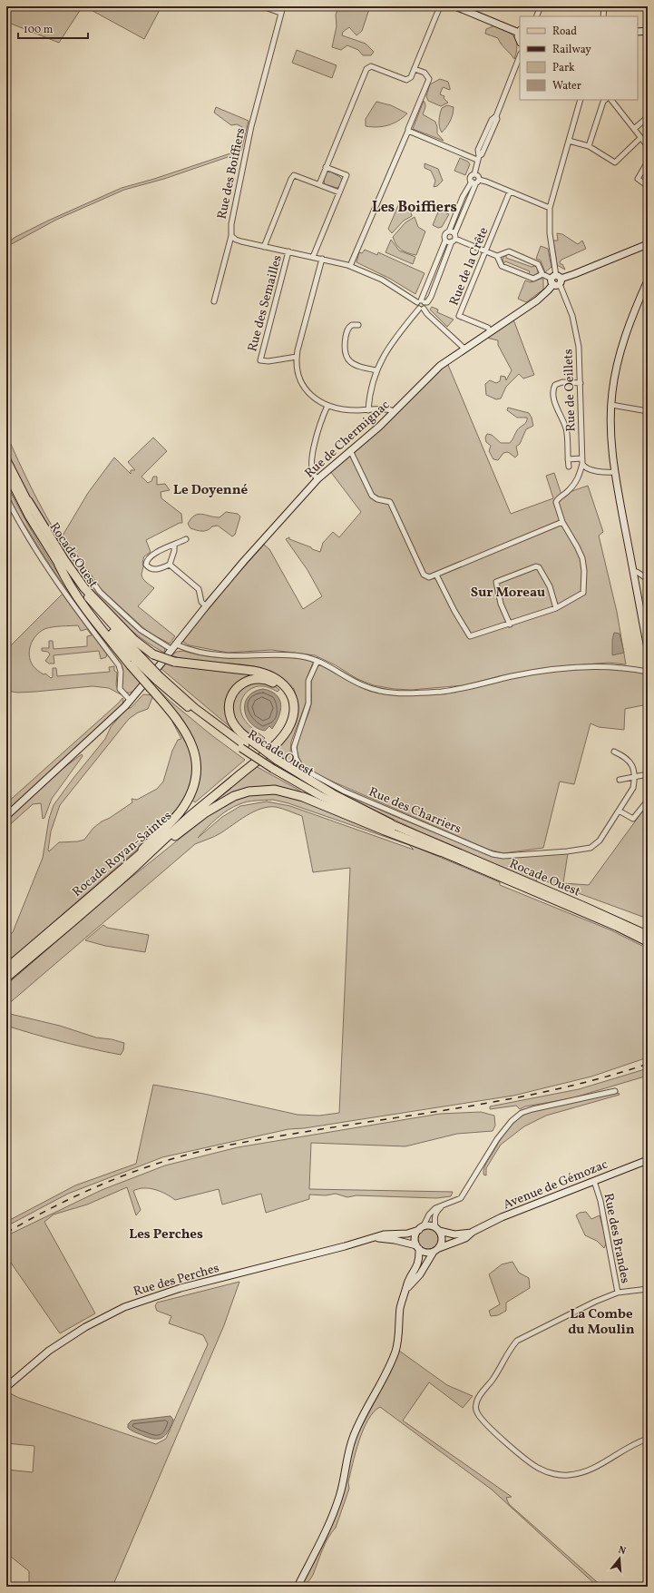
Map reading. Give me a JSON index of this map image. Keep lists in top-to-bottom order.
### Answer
{
  "streets": {
    "highway": ["Rocade Royan-Saintes"],
    "main road": ["Rocade Ouest"],
    "street": [
      "Rue des Boiffiers",
      "Rue de la Crête",
      "Rue des Semailles",
      "Rue de Oeillets",
      "Rue de Chermignac",
      "Rue des Charriers",
      "Avenue de Gémozac",
      "Rue des Brandes",
      "Rue des Perches"
    ]
  },
  "crossings": [
    ["Rue des Boiffiers", "Rue des Semailles"],
    ["Rue de la Crête", "Rue de Chermignac"],
    ["Rue de Oeillets", "Rue de Chermignac"],
    ["Rocade Ouest", "Rocade Royan-Saintes"],
    ["Avenue de Gémozac", "Rue des Brandes"],
    ["Avenue de Gémozac", "Rue des Perches"]
  ],
  "districts": [
    "Les Boiffiers",
    "Le Doyenné",
    "Sur Moreau",
    "Les Perches",
    "La Combe du Moulin"
  ],
  "legend": [
    "Road",
    "Railway",
    "Park",
    "Water"
  ],
  "scale_bar": "100 m",
  "north": "top"
}
